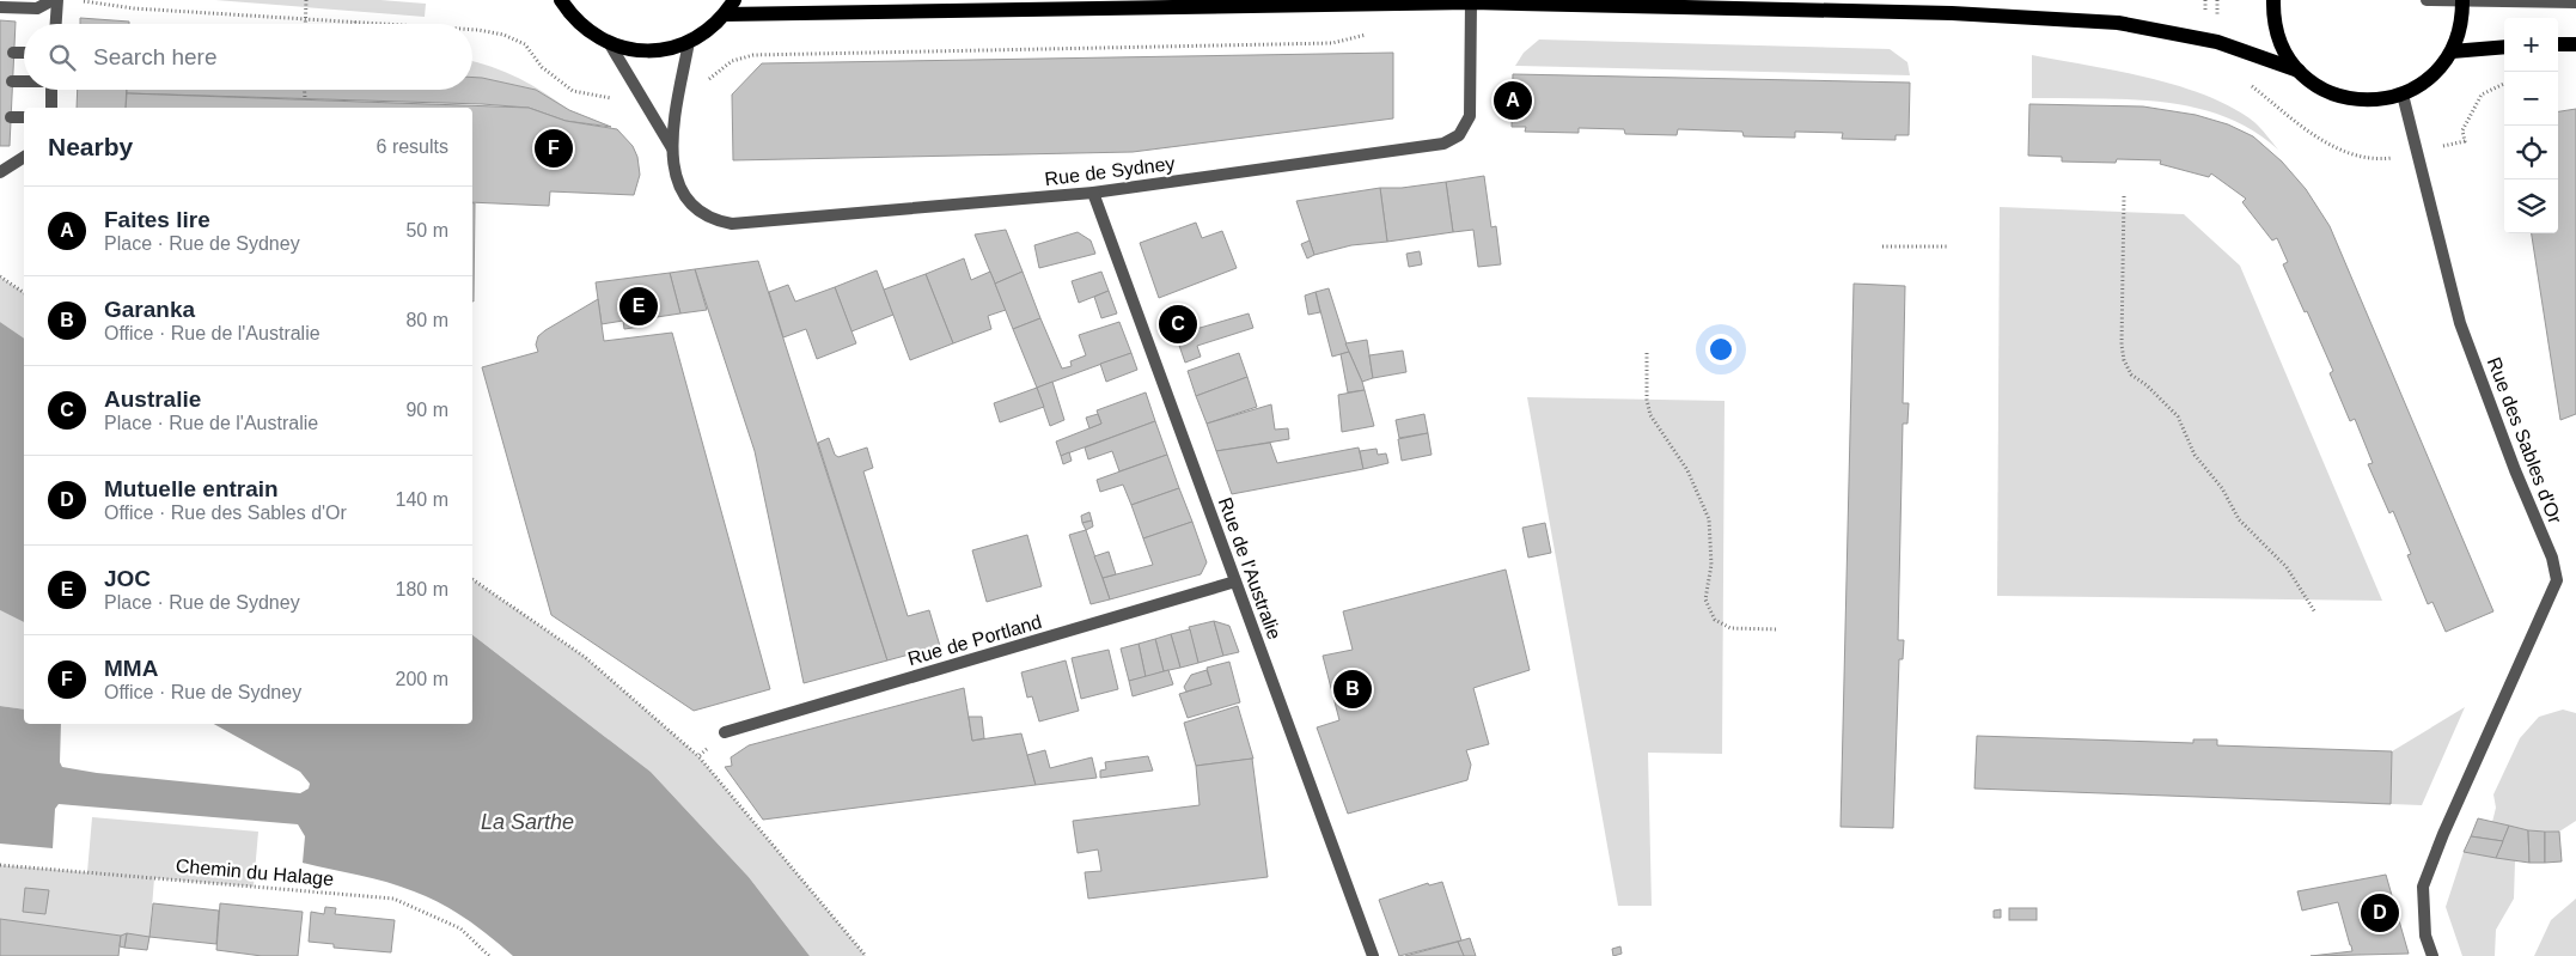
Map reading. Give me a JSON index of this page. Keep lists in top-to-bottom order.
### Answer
{
  "streets": {
    "street": [
      "Rue de Sydney",
      "Rue des Sables d'Or",
      "Rue de l'Australie",
      "Rue de Portland"
    ],
    "path": ["Chemin du Halage"]
  },
  "crossings": [
    ["Rue de Sydney", "Rue de l'Australie"],
    ["Rue de l'Australie", "Rue de Portland"]
  ],
  "water": ["La Sarthe"],
  "page": {
    "map_buttons": ["+", "−"],
    "search": "Search here",
    "pins": [
      "A",
      "F",
      "E",
      "C",
      "B",
      "D"
    ],
    "heading": ["Nearby", "6 results"],
    "list": [
      {
        "mark": "A",
        "name": "Faites lire",
        "note": "Place · Rue de Sydney",
        "value": "50 m"
      },
      {
        "mark": "B",
        "name": "Garanka",
        "note": "Office · Rue de l'Australie",
        "value": "80 m"
      },
      {
        "mark": "C",
        "name": "Australie",
        "note": "Place · Rue de l'Australie",
        "value": "90 m"
      },
      {
        "mark": "D",
        "name": "Mutuelle entrain",
        "note": "Office · Rue des Sables d'Or",
        "value": "140 m"
      },
      {
        "mark": "E",
        "name": "JOC",
        "note": "Place · Rue de Sydney",
        "value": "180 m"
      },
      {
        "mark": "F",
        "name": "MMA",
        "note": "Office · Rue de Sydney",
        "value": "200 m"
      }
    ]
  }
}
